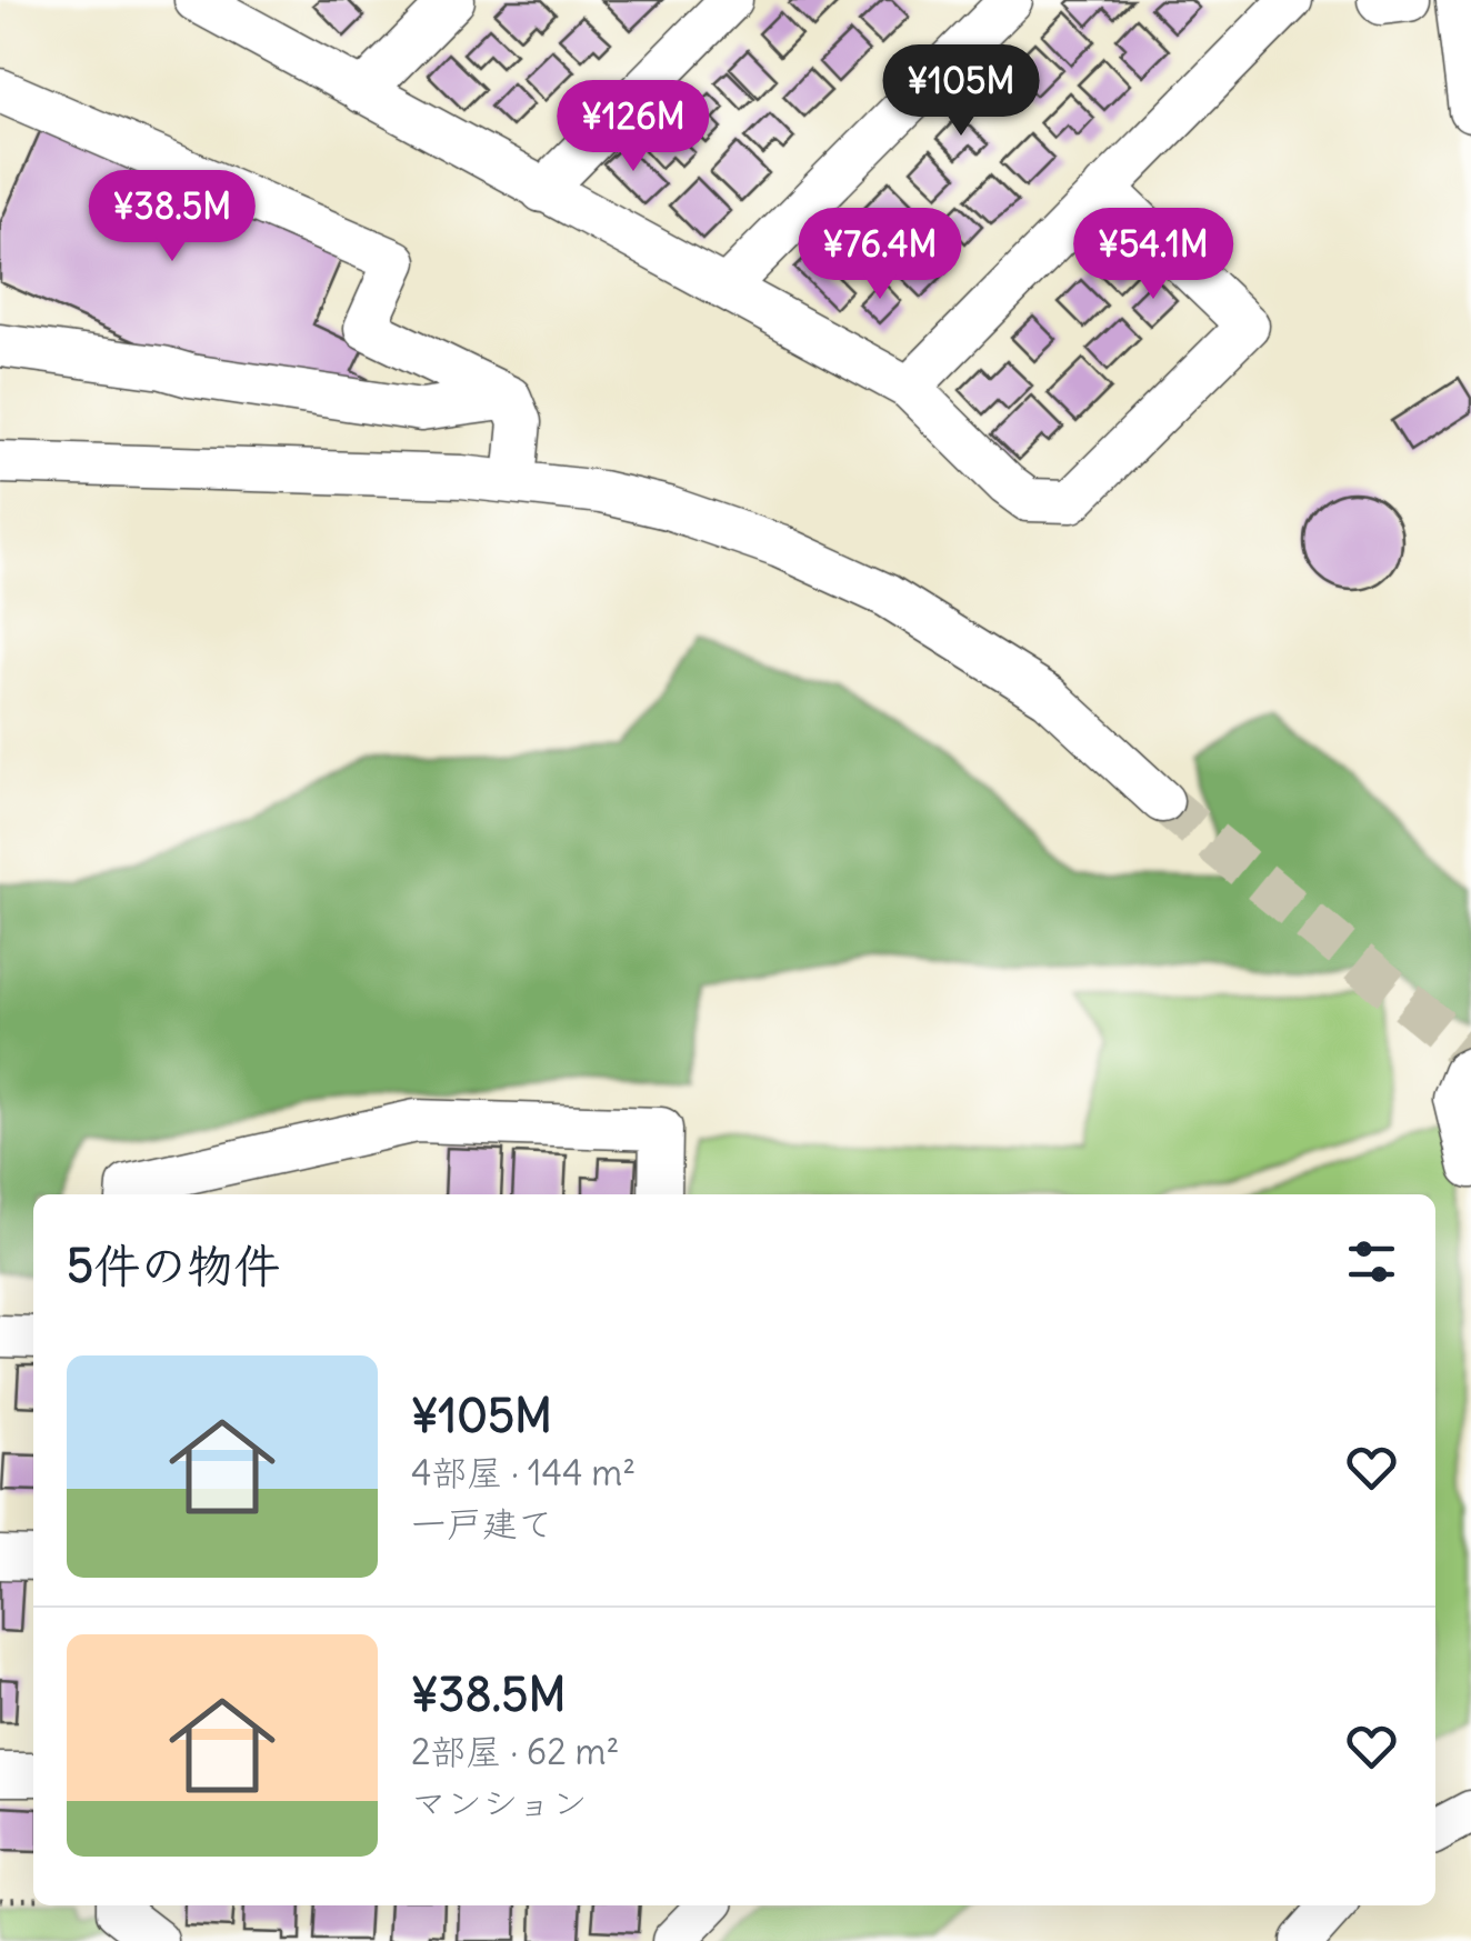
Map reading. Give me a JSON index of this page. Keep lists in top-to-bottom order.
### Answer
{
  "page": {
    "price": [
      "¥105M",
      "¥126M",
      "¥38.5M",
      "¥76.4M",
      "¥54.1M"
    ],
    "heading": "5件の物件",
    "list": [
      {
        "name": "¥105M",
        "note": "4部屋 · 144 m² · 一戸建て"
      },
      {
        "name": "¥38.5M",
        "note": "2部屋 · 62 m² · マンション"
      }
    ]
  }
}
